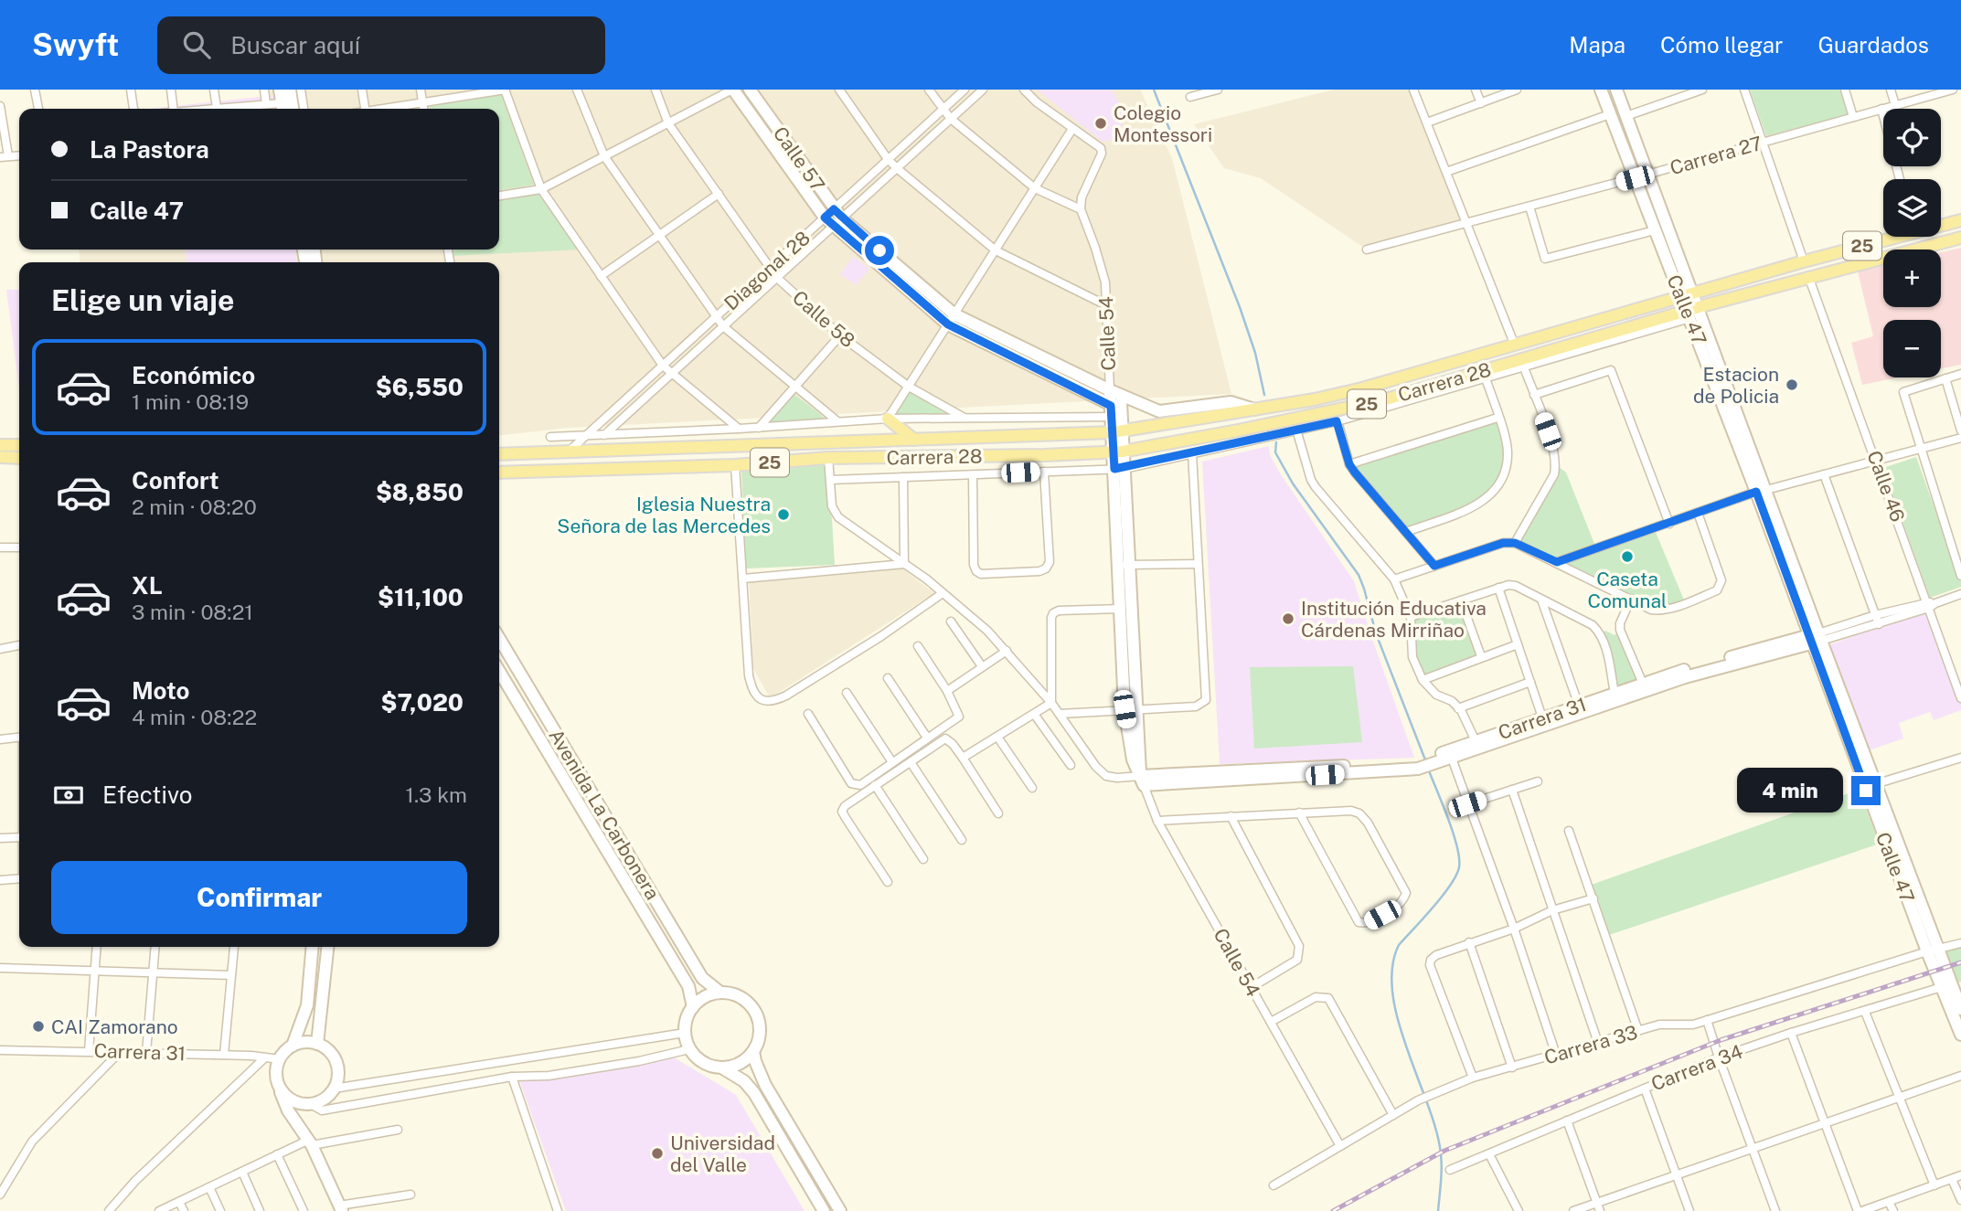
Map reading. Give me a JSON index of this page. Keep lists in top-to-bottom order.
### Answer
{
  "streets": {
    "main road": ["25", "Carrera 28"],
    "street": [
      "Carrera 27",
      "Calle 57",
      "Diagonal 28",
      "Calle 47",
      "Calle 58",
      "Calle 54",
      "Calle 46",
      "Carrera 31",
      "Avenida La Carbonera",
      "Carrera 33",
      "Carrera 34"
    ]
  },
  "crossings": [
    ["Carrera 27", "Calle 47"],
    ["Calle 57", "Diagonal 28"],
    ["Calle 57", "Calle 54"],
    ["Calle 57", "Carrera 28"],
    ["25", "Carrera 28"],
    ["Diagonal 28", "Calle 58"],
    ["Diagonal 28", "Carrera 28"],
    ["Calle 47", "Carrera 28"],
    ["Calle 47", "Carrera 31"],
    ["Calle 47", "Carrera 33"],
    ["Calle 47", "Carrera 34"],
    ["Calle 58", "Carrera 28"],
    ["Calle 54", "Carrera 28"],
    ["Calle 54", "Carrera 31"],
    ["Calle 54", "Carrera 33"],
    ["Carrera 28", "Calle 46"],
    ["Calle 46", "Carrera 31"]
  ],
  "places": [
    "Colegio Montessori",
    "Estacion de Policia",
    "Iglesia Nuestra Señora de las Mercedes",
    "Caseta Comunal",
    "Institución Educativa Cárdenas Mirriñao",
    "CAI Zamorano",
    "Universidad del Valle"
  ],
  "page": {
    "header": "Swyft",
    "search": "Buscar aquí",
    "nav": ["Mapa", "Cómo llegar", "Guardados"],
    "map_buttons": ["+", "−"],
    "banner": ["La Pastora", "Calle 47"],
    "heading": "Elige un viaje",
    "list": [
      {
        "name": "Económico",
        "note": "1 min · 08:19",
        "value": "$6,550"
      },
      {
        "name": "Confort",
        "note": "2 min · 08:20",
        "value": "$8,850"
      },
      {
        "name": "XL",
        "note": "3 min · 08:21",
        "value": "$11,100"
      },
      {
        "name": "Moto",
        "note": "4 min · 08:22",
        "value": "$7,020"
      }
    ],
    "pay": ["Efectivo", "1.3 km"],
    "bubble": "4 min",
    "buttons": "Confirmar"
  }
}
